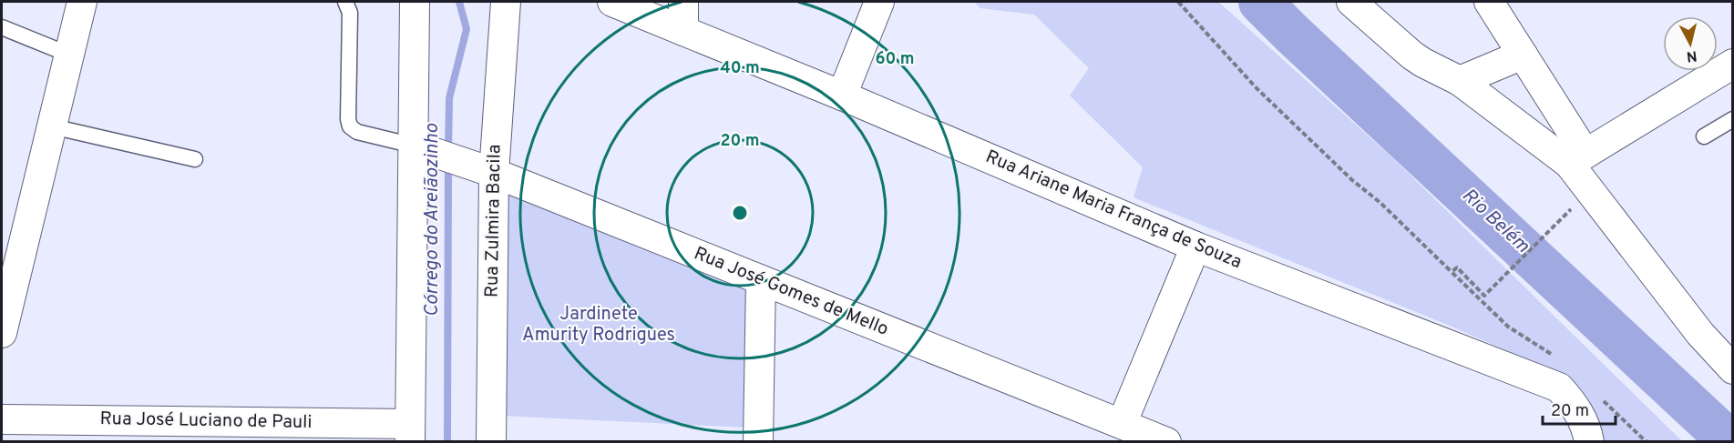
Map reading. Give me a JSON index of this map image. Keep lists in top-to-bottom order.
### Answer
{
  "streets": {
    "street": [
      "Rua Ariane Maria França de Souza",
      "Rua Zulmira Bacila",
      "Rua José Gomes de Mello",
      "Rua José Luciano de Pauli"
    ]
  },
  "crossings": [
    ["Rua Zulmira Bacila", "Rua José Gomes de Mello"]
  ],
  "water": ["Córrego do Areiãozinho", "Rio Belém"],
  "parks": ["Jardinete Amurity Rodrigues"],
  "scale_bar": "20 m",
  "north": "bottom",
  "rings": ["60 m", "40 m", "20 m"]
}
